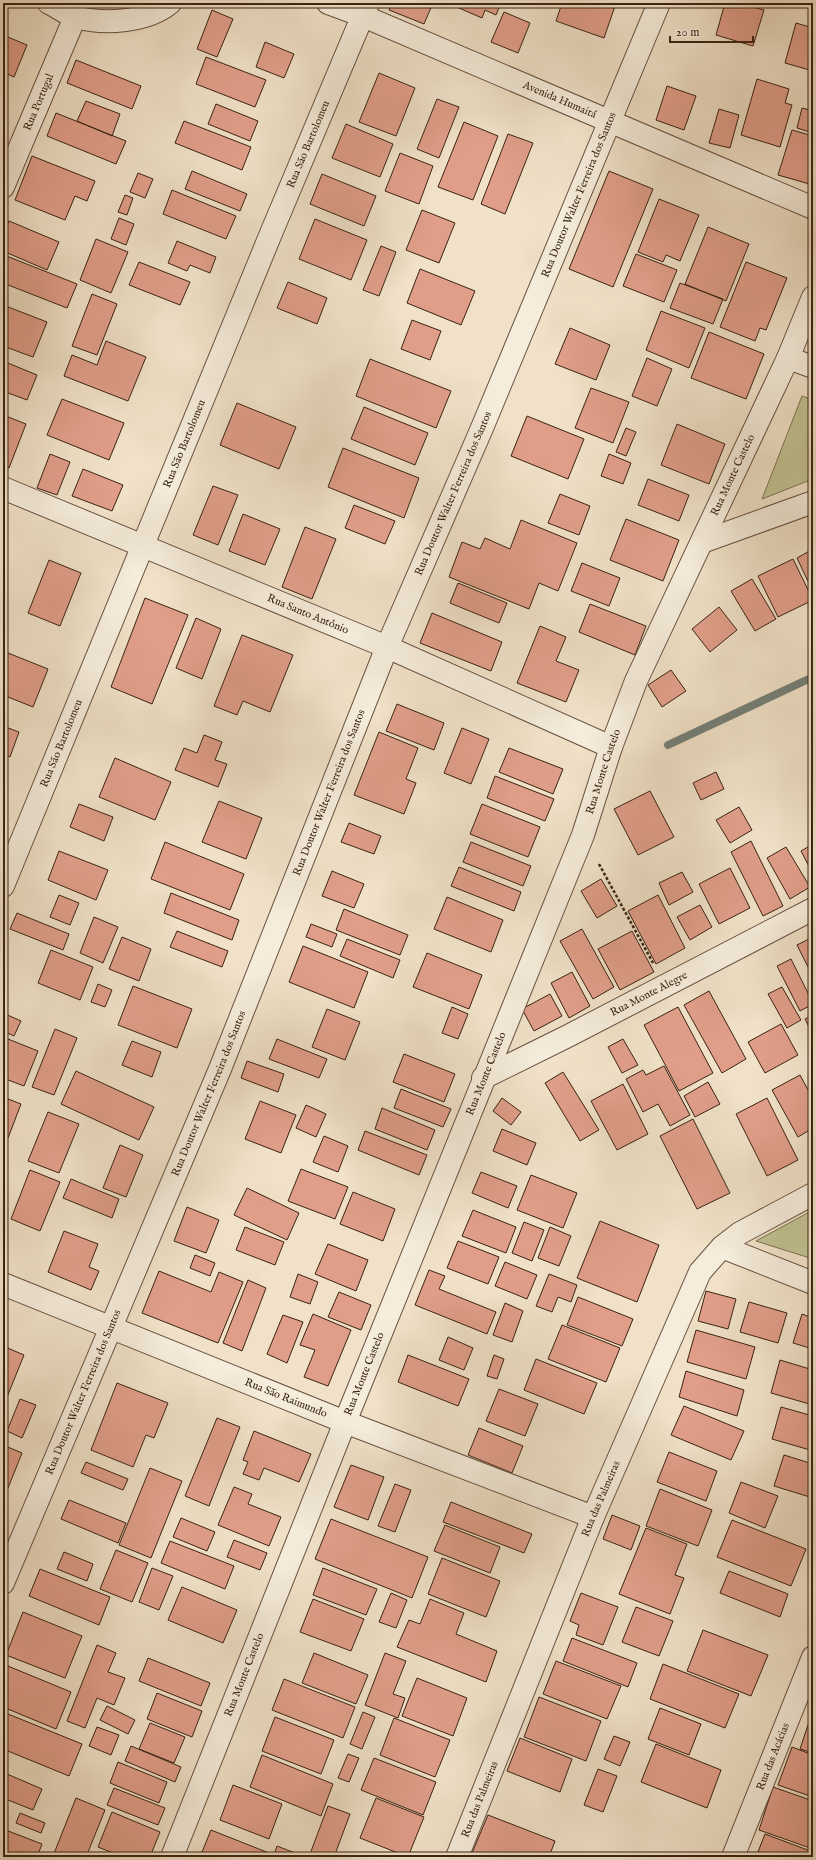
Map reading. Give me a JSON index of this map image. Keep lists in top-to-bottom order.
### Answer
{
  "streets": {
    "street": [
      "Avenida Humaitá",
      "Rua Portugal",
      "Rua São Bartolomeu",
      "Rua Doutor Walter Ferreira dos Santos",
      "Rua Monte Castelo",
      "Rua Santo Antônio",
      "Rua Monte Alegre",
      "Rua São Raimundo",
      "Rua das Palmeiras",
      "Rua das Acácias"
    ]
  },
  "crossings": [
    ["Avenida Humaitá", "Rua São Bartolomeu"],
    ["Avenida Humaitá", "Rua Doutor Walter Ferreira dos Santos"],
    ["Rua São Bartolomeu", "Rua Santo Antônio"],
    ["Rua Doutor Walter Ferreira dos Santos", "Rua Santo Antônio"],
    ["Rua Doutor Walter Ferreira dos Santos", "Rua São Raimundo"],
    ["Rua Monte Castelo", "Rua Santo Antônio"],
    ["Rua Monte Castelo", "Rua Monte Alegre"],
    ["Rua Monte Castelo", "Rua São Raimundo"],
    ["Rua São Raimundo", "Rua das Palmeiras"]
  ],
  "scale_bar": "20 m"
}
